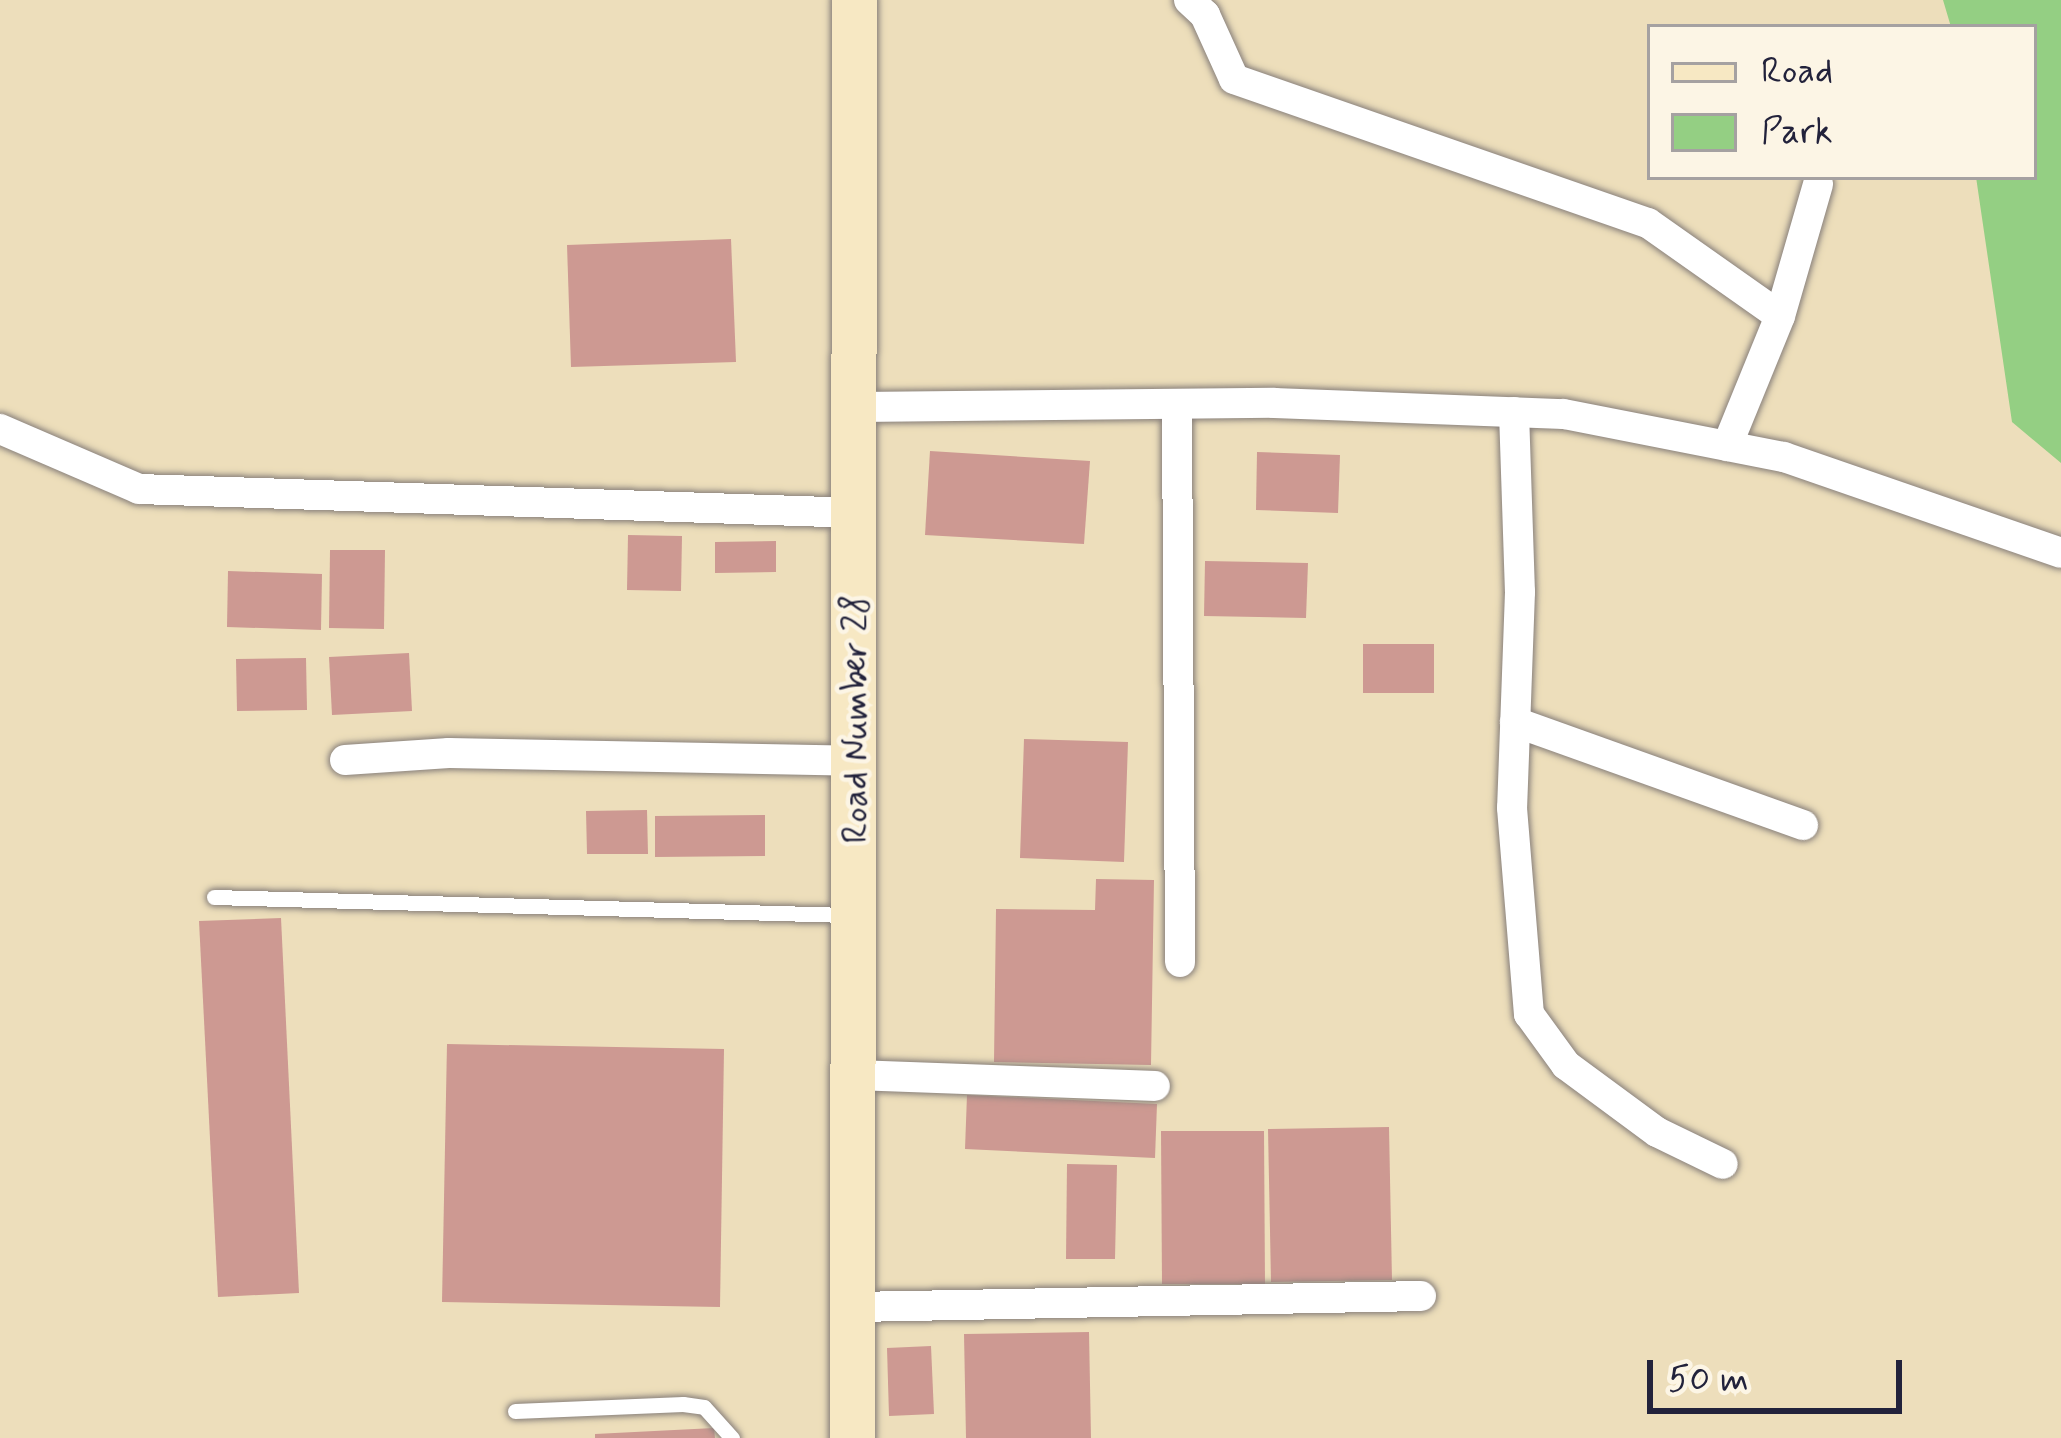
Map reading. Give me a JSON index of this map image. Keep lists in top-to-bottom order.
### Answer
{
  "streets": {
    "street": ["Road Number 28"]
  },
  "legend": ["Road", "Park"],
  "scale_bar": "50 m"
}
